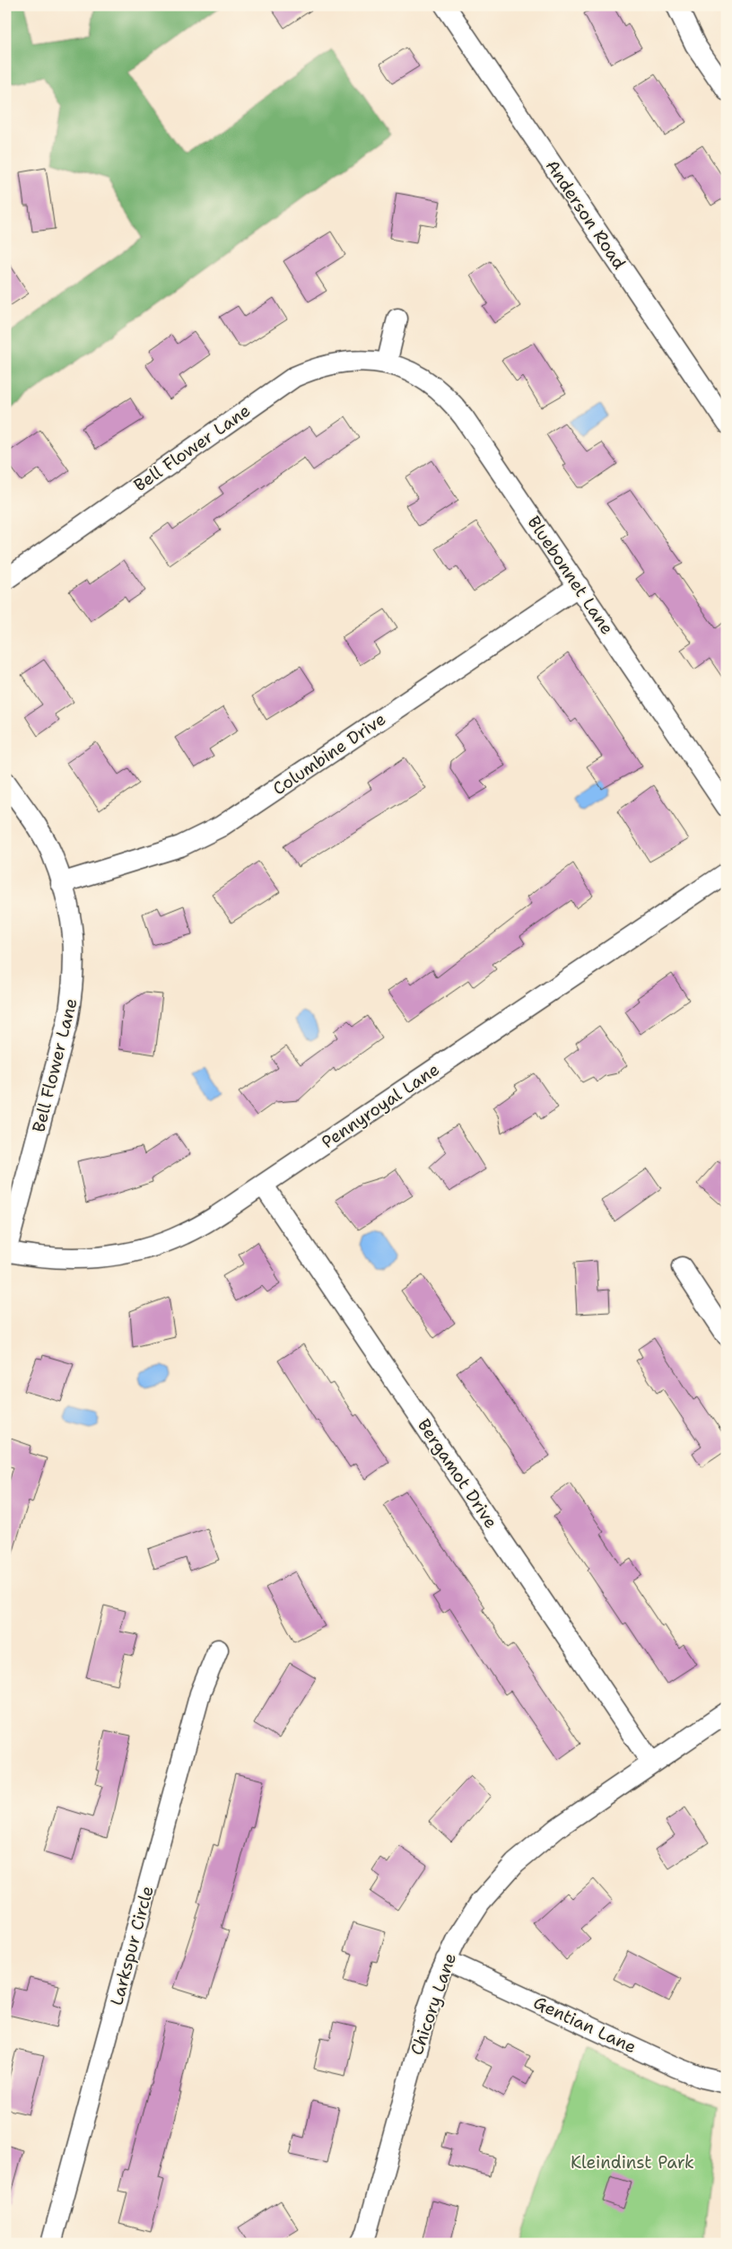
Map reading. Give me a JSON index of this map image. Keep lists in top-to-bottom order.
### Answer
{
  "streets": {
    "street": [
      "Anderson Road",
      "Bell Flower Lane",
      "Bluebonnet Lane",
      "Columbine Drive",
      "Pennyroyal Lane",
      "Bergamot Drive",
      "Larkspur Circle",
      "Chicory Lane",
      "Gentian Lane"
    ]
  },
  "crossings": [
    ["Bell Flower Lane", "Bluebonnet Lane"],
    ["Bell Flower Lane", "Columbine Drive"],
    ["Bell Flower Lane", "Pennyroyal Lane"],
    ["Bluebonnet Lane", "Columbine Drive"],
    ["Pennyroyal Lane", "Bergamot Drive"],
    ["Bergamot Drive", "Chicory Lane"],
    ["Chicory Lane", "Gentian Lane"]
  ],
  "parks": ["Kleindinst Park"]
}
